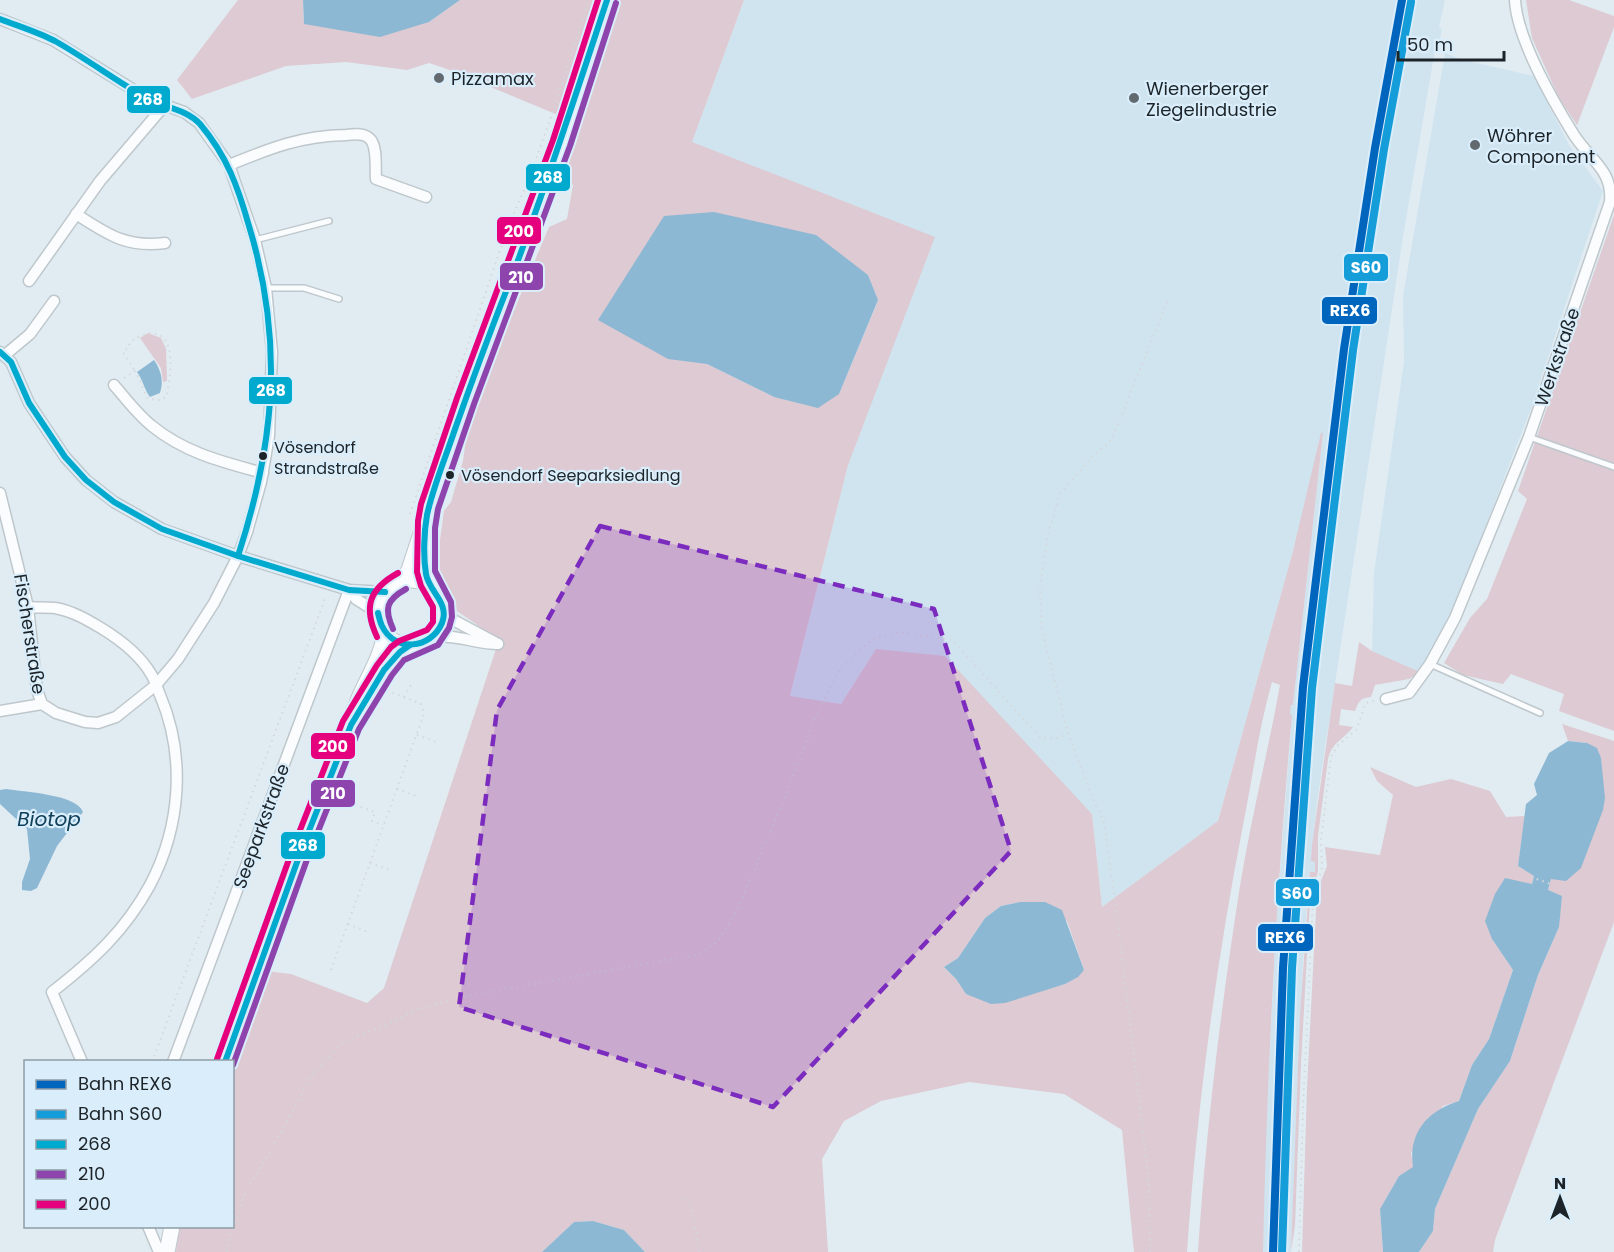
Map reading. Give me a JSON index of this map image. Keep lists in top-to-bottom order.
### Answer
{
  "streets": {
    "street": ["Werkstraße", "Fischerstraße", "Seeparkstraße"]
  },
  "water": ["Biotop"],
  "places": [
    "Pizzamax",
    "Wienerberger Ziegelindustrie",
    "Wöhrer Component",
    "Vösendorf Strandstraße",
    "Vösendorf Seeparksiedlung"
  ],
  "lines": [
    "rail line REX6",
    "transit line 268",
    "transit line 200",
    "rail line S60",
    "transit line 210"
  ],
  "legend": [
    "Bahn REX6",
    "Bahn S60",
    "268",
    "210",
    "200"
  ],
  "scale_bar": "50 m",
  "north": "top"
}
